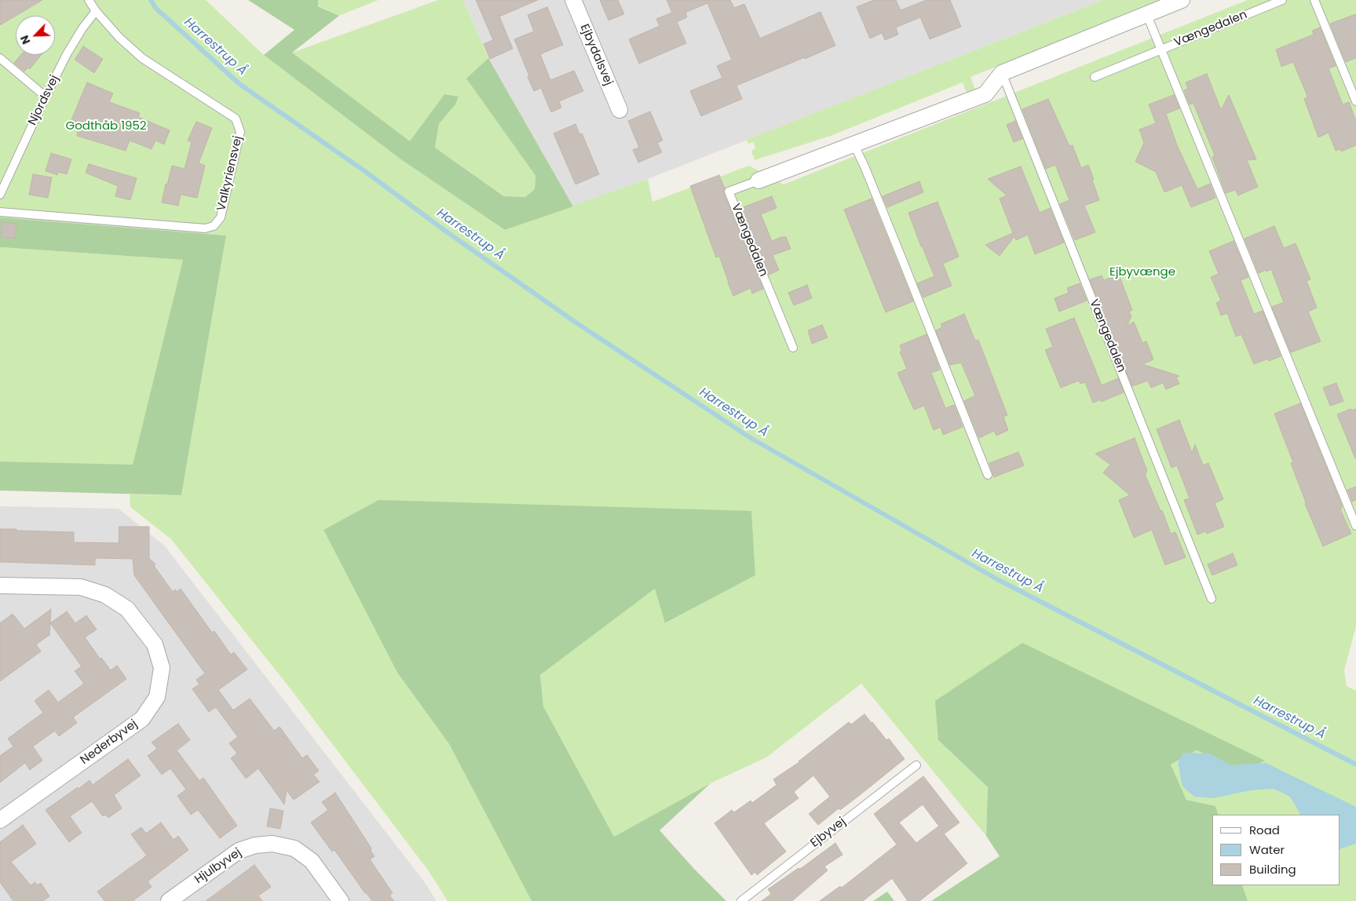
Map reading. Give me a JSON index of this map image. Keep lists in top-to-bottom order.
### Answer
{
  "streets": {
    "street": [
      "Vængedalen",
      "Ejbydalsvej",
      "Nederbyvej",
      "Hjulbyvej"
    ],
    "lane": ["Njordsvej", "Valkyriensvej", "Ejbyvej"]
  },
  "crossings": [
    ["Njordsvej", "Valkyriensvej"]
  ],
  "water": ["Harrestrup Å"],
  "parks": ["Godthåb 1952", "Ejbyvænge"],
  "legend": ["Road", "Water", "Building"],
  "north": "bottom left"
}
